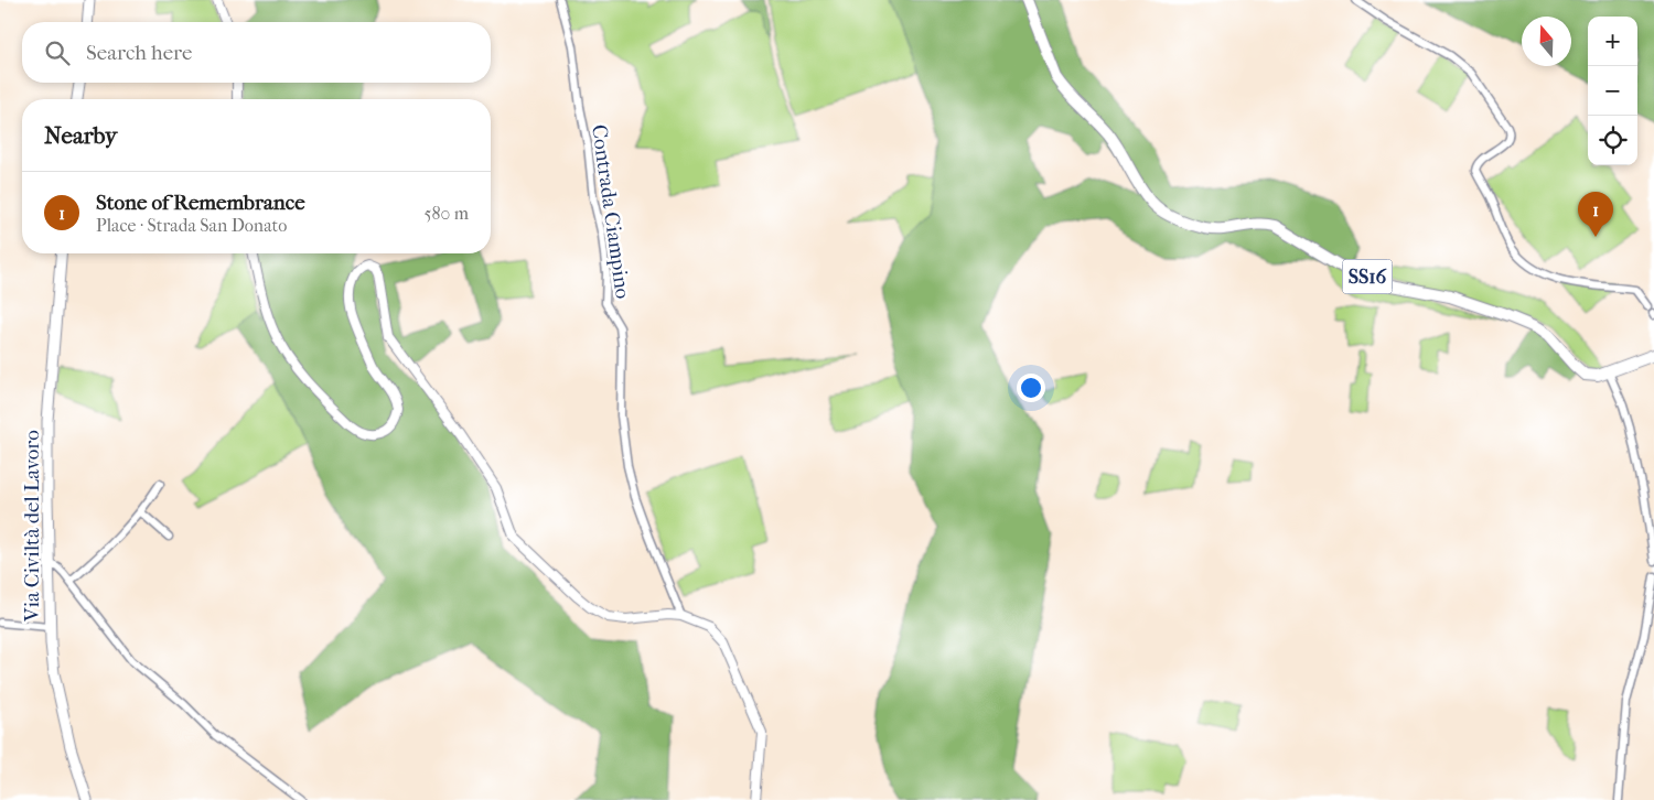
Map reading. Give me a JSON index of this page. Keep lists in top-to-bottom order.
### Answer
{
  "streets": {
    "main road": ["SS16", "Via Civiltà del Lavoro"],
    "street": ["Contrada Ciampino"]
  },
  "north": "top",
  "page": {
    "map_buttons": ["+", "−"],
    "search": "Search here",
    "heading": "Nearby",
    "list": [
      {
        "mark": "1",
        "name": "Stone of Remembrance",
        "note": "Place · Strada San Donato",
        "value": "580 m"
      }
    ],
    "pins": "1"
  }
}
